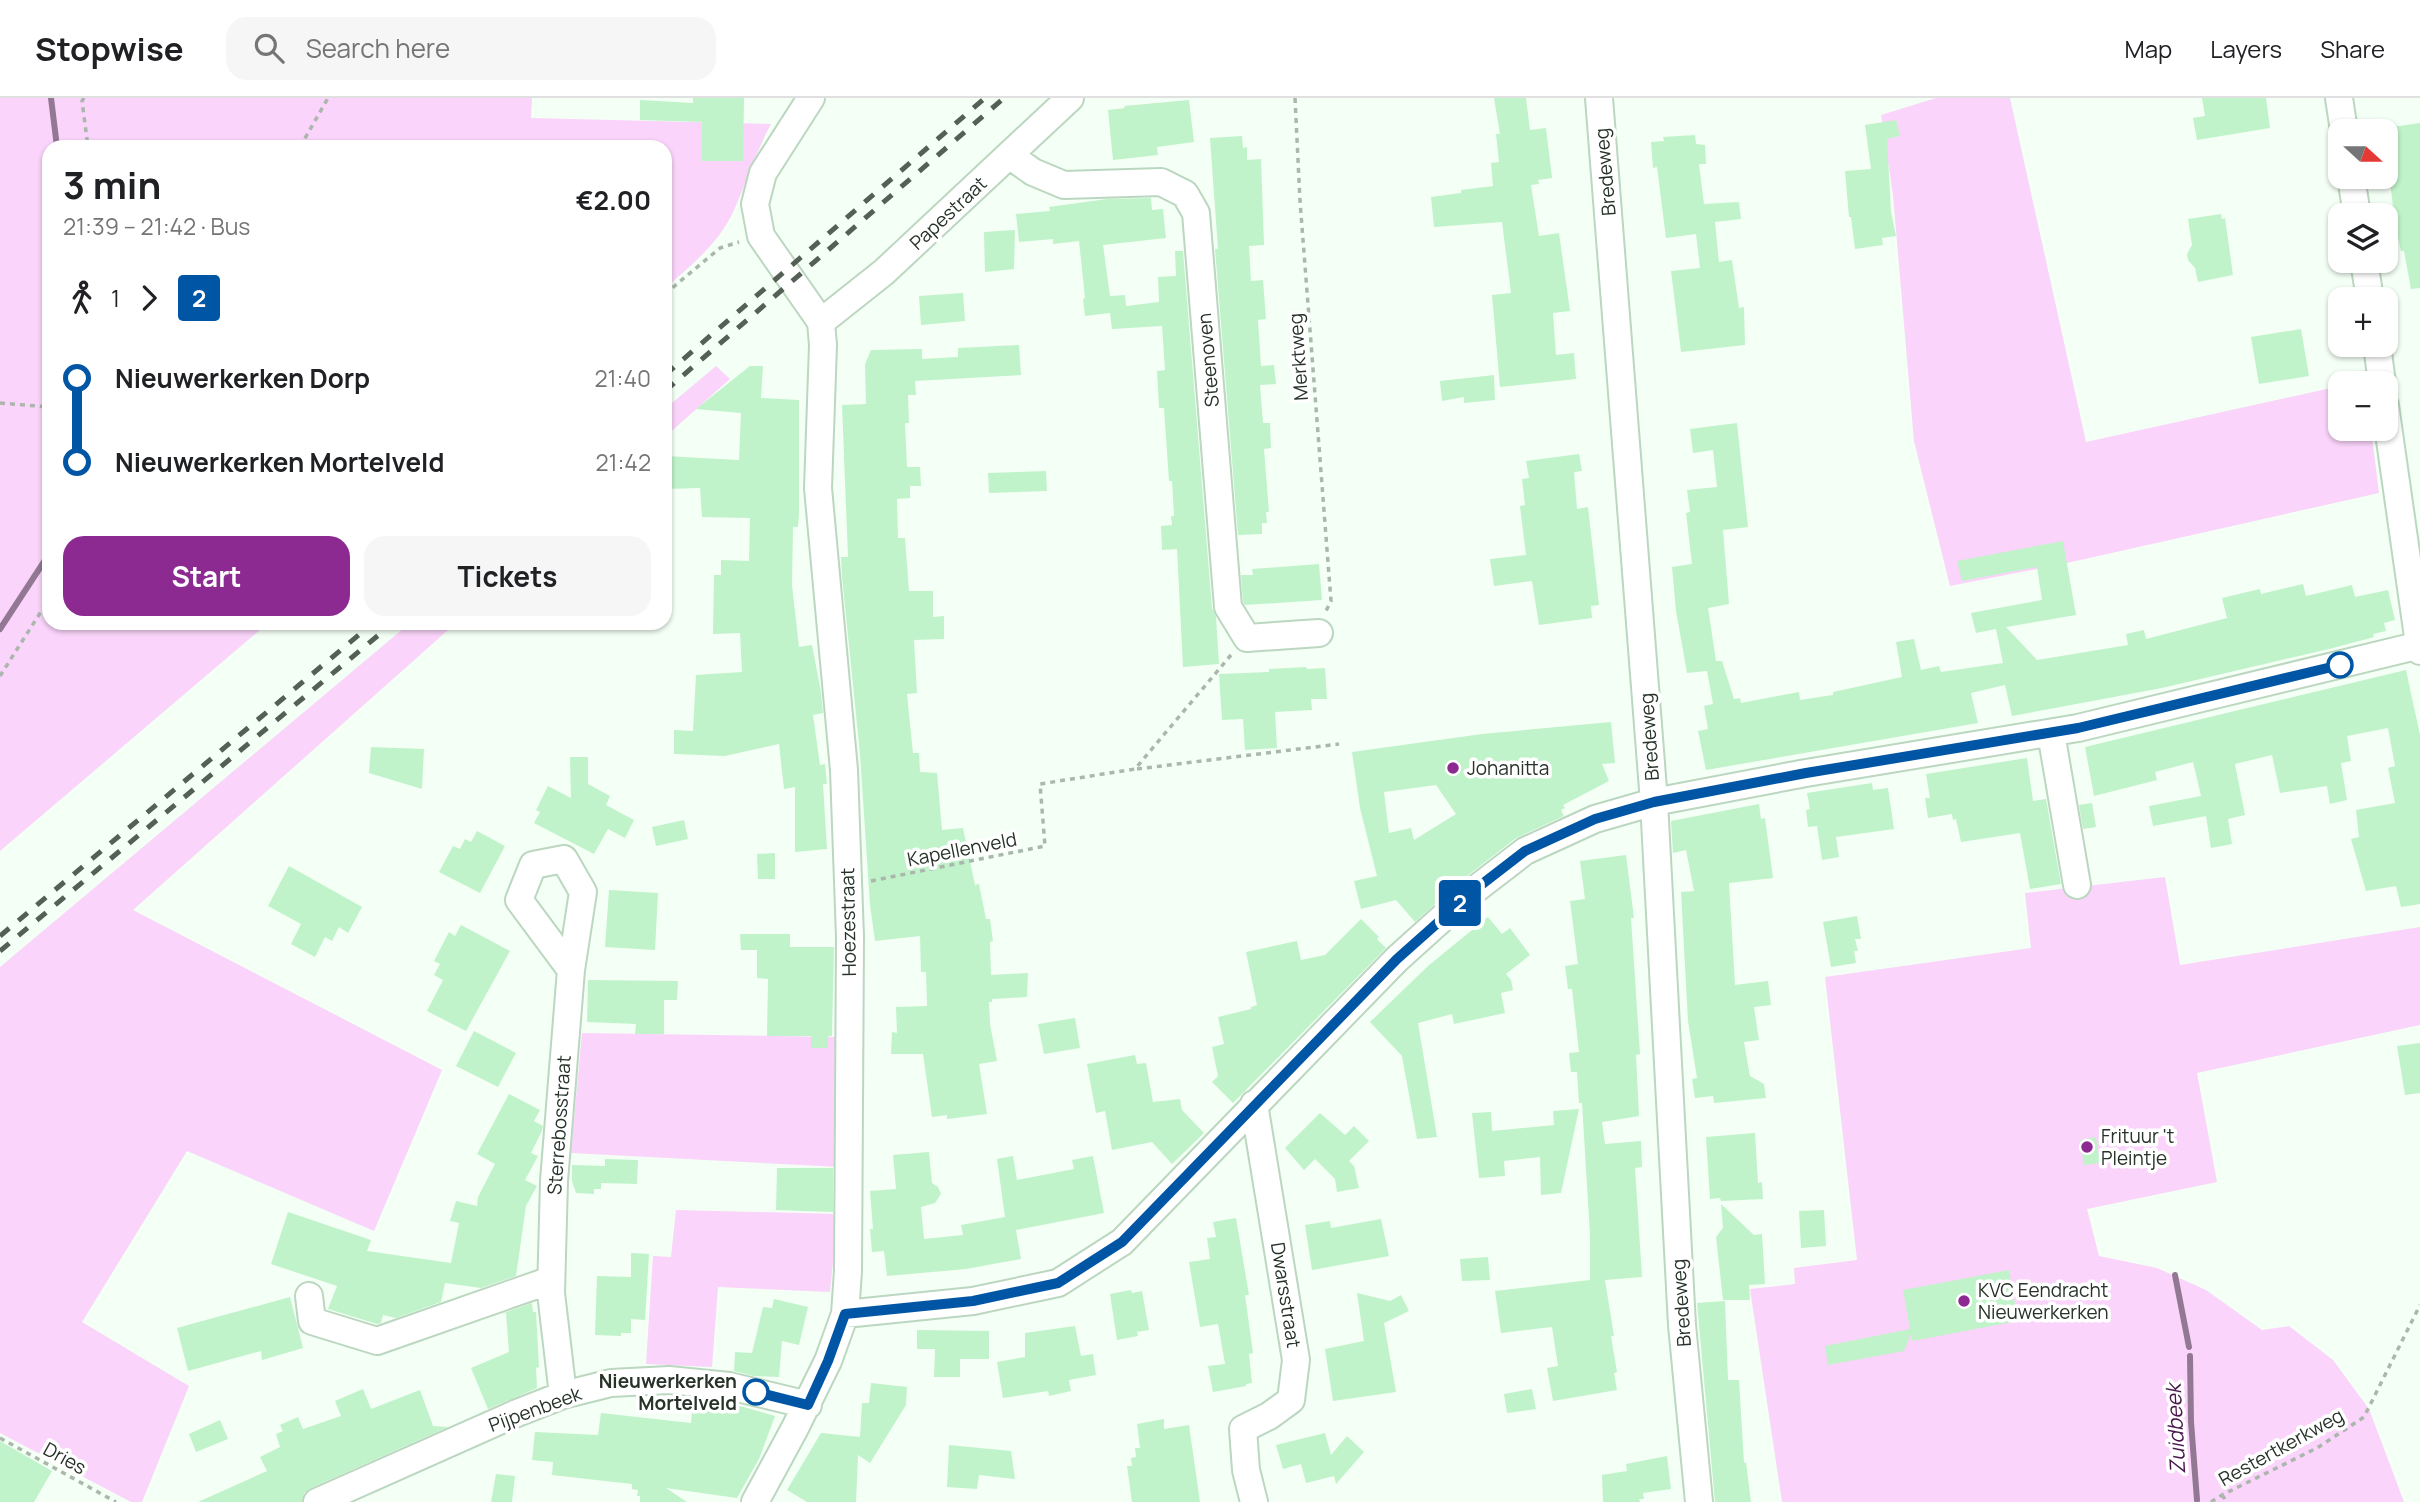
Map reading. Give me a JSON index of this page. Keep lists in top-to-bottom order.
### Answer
{
  "streets": {
    "street": [
      "Bredeweg",
      "Papestraat",
      "Steenoven",
      "Hoezestraat",
      "Sterrebosstraat",
      "Dwarsstraat",
      "Pijpenbeek"
    ],
    "path": [
      "Merktweg",
      "Kapellenveld",
      "Restertkerkweg",
      "Dries"
    ]
  },
  "crossings": [
    ["Papestraat", "Steenoven"],
    ["Papestraat", "Hoezestraat"],
    ["Kapellenveld", "Hoezestraat"],
    ["Hoezestraat", "Pijpenbeek"],
    ["Sterrebosstraat", "Pijpenbeek"]
  ],
  "water": ["Zuidbeek"],
  "places": [
    "Johanitta",
    "Frituur 't Pleintje",
    "KVC Eendracht Nieuwerkerken",
    "Nieuwerkerken Mortelveld"
  ],
  "lines": ["bus line 2"],
  "north": "right",
  "page": {
    "header": "Stopwise",
    "search": "Search here",
    "nav": ["Map", "Layers", "Share"],
    "on_map": "2",
    "map_buttons": ["+", "−"],
    "heading": ["3 min", "21:39 – 21:42 · Bus", "€2.00"],
    "legs": ["1", "2"],
    "list": [
      {
        "name": "Nieuwerkerken Dorp",
        "value": "21:40"
      },
      {
        "name": "Nieuwerkerken Mortelveld",
        "value": "21:42"
      }
    ],
    "buttons": ["Start", "Tickets"]
  }
}
